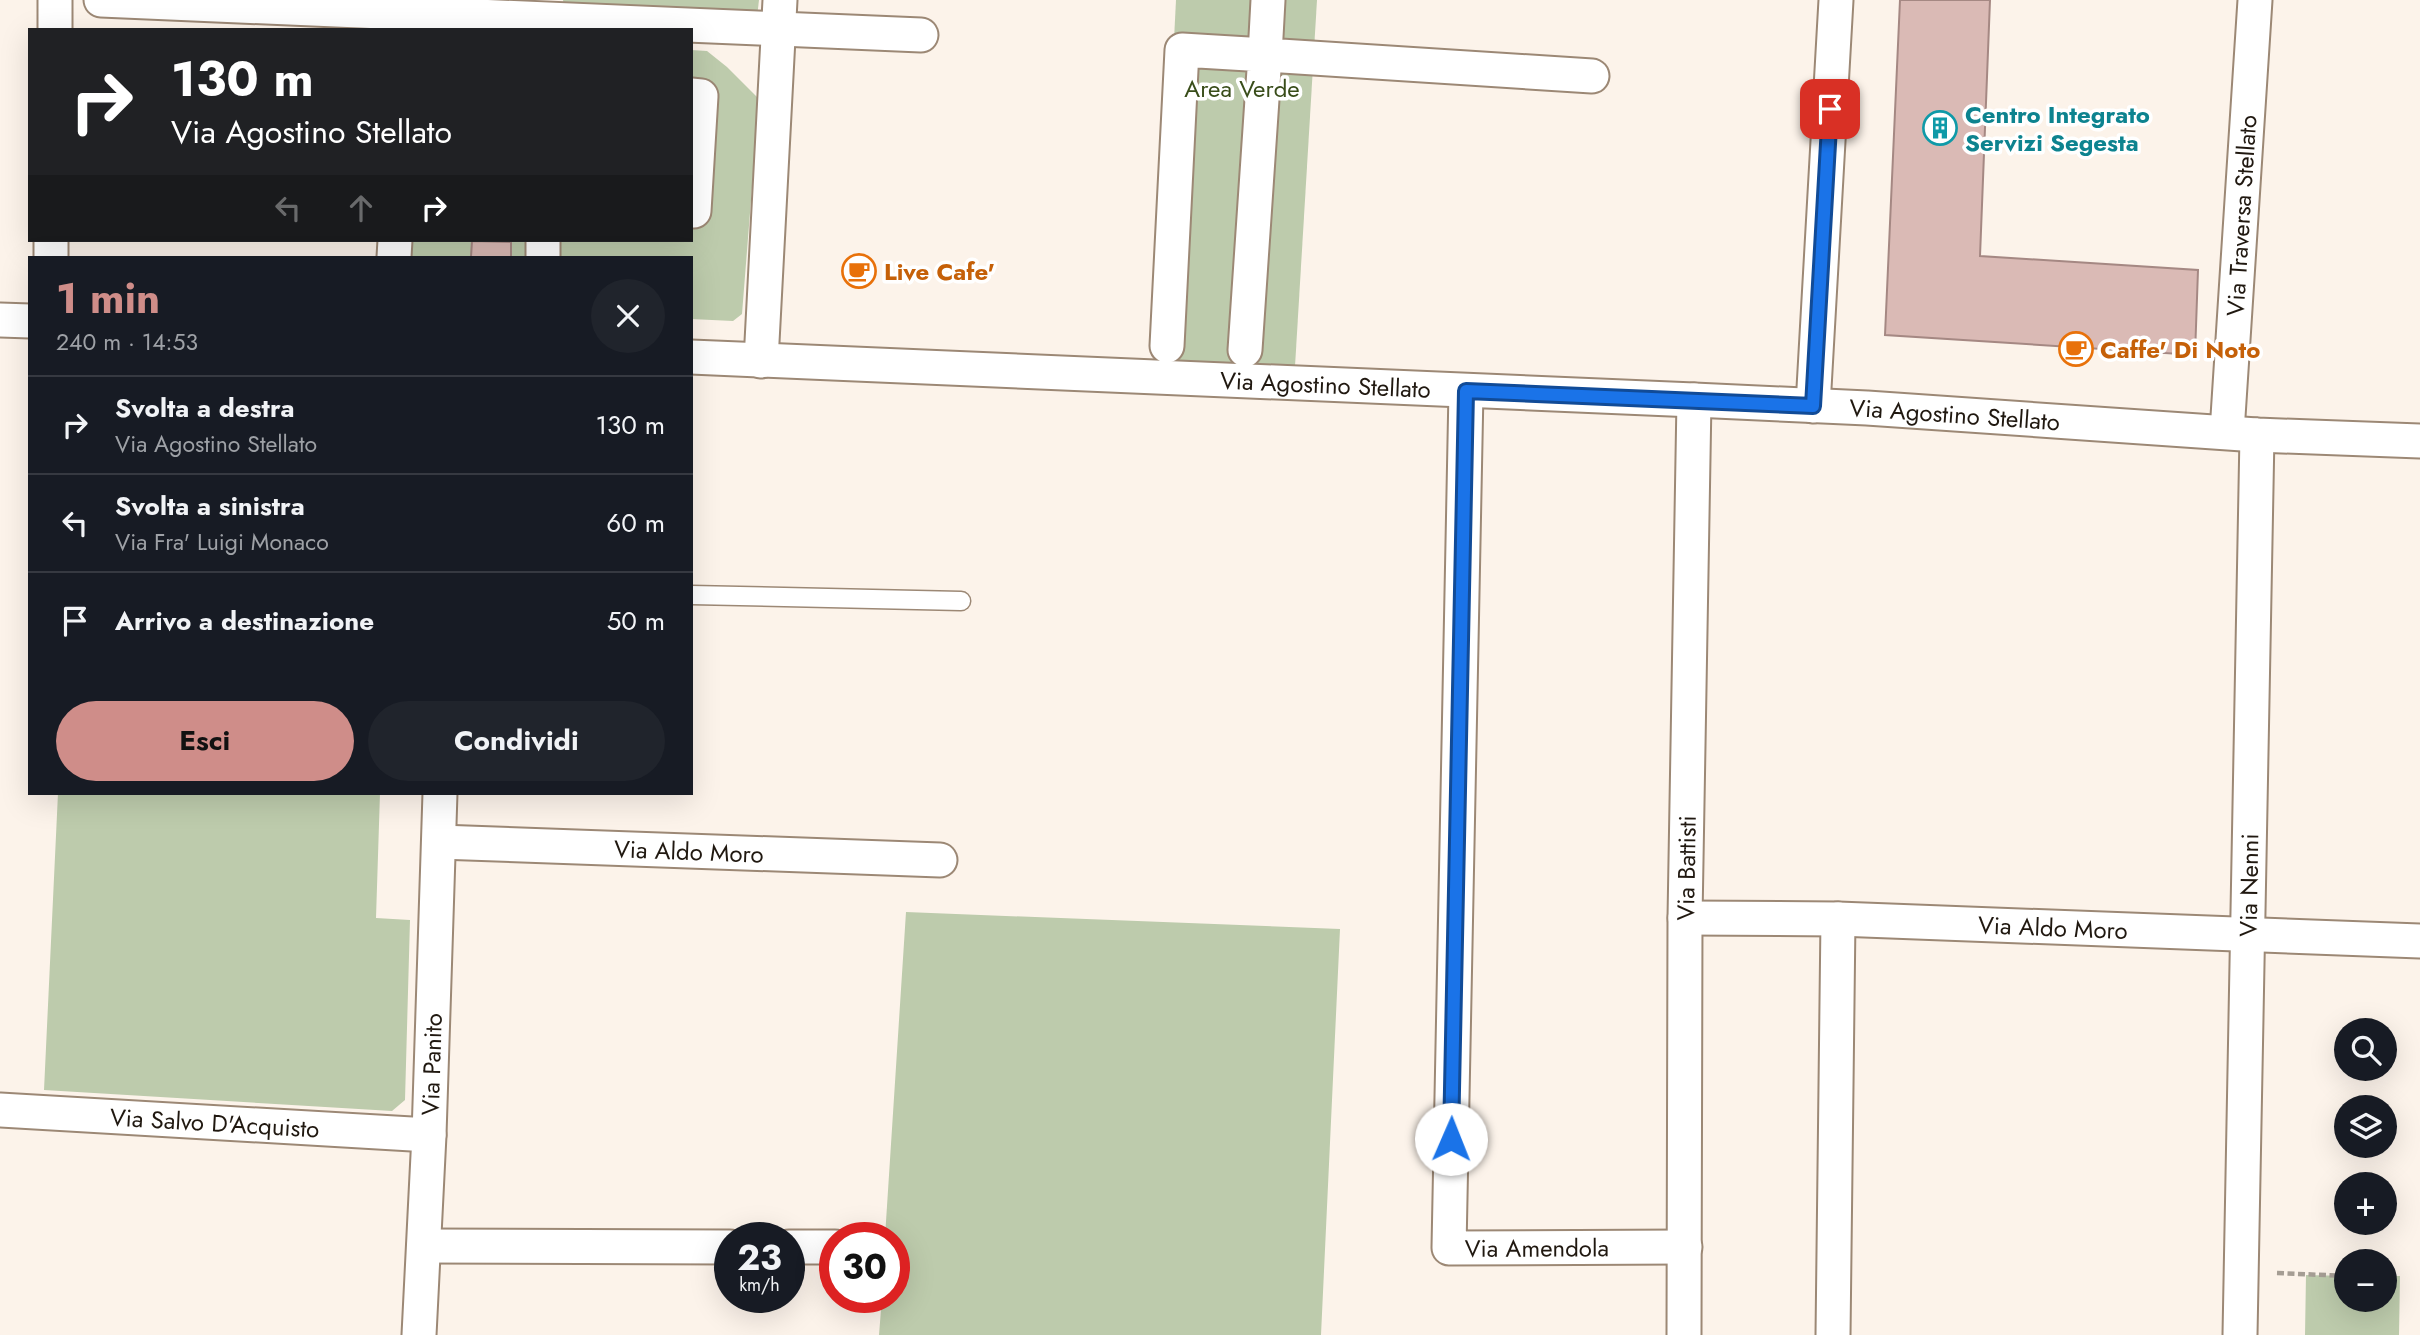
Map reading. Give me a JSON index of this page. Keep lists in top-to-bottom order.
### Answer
{
  "streets": {
    "street": [
      "Via Traversa Stellato",
      "Via Agostino Stellato",
      "Via Aldo Moro",
      "Via Battisti",
      "Via Nenni",
      "Via Panito",
      "Via Salvo D'Acquisto",
      "Via Amendola"
    ]
  },
  "crossings": [
    ["Via Traversa Stellato", "Via Agostino Stellato"],
    ["Via Traversa Stellato", "Via Nenni"],
    ["Via Agostino Stellato", "Via Battisti"],
    ["Via Agostino Stellato", "Via Nenni"],
    ["Via Agostino Stellato", "Via Amendola"],
    ["Via Aldo Moro", "Via Battisti"],
    ["Via Aldo Moro", "Via Nenni"],
    ["Via Aldo Moro", "Via Panito"],
    ["Via Battisti", "Via Amendola"],
    ["Via Panito", "Via Salvo D'Acquisto"]
  ],
  "parks": ["Area Verde"],
  "places": {
    "building": ["Centro Integrato Servizi Segesta"],
    "cafe": ["Live Cafe'", "Caffe' Di Noto"]
  },
  "page": {
    "turn": ["130 m", "Via Agostino Stellato"],
    "heading": ["1 min", "240 m · 14:53"],
    "list": [
      {
        "name": "Svolta a destra",
        "note": "Via Agostino Stellato",
        "value": "130 m"
      },
      {
        "name": "Svolta a sinistra",
        "note": "Via Fra' Luigi Monaco",
        "value": "60 m"
      },
      {
        "name": "Arrivo a destinazione",
        "value": "50 m"
      }
    ],
    "buttons": ["Esci", "Condividi"],
    "map_buttons": ["+", "−"],
    "speed": "23 km/h",
    "limit": "30"
  }
}
